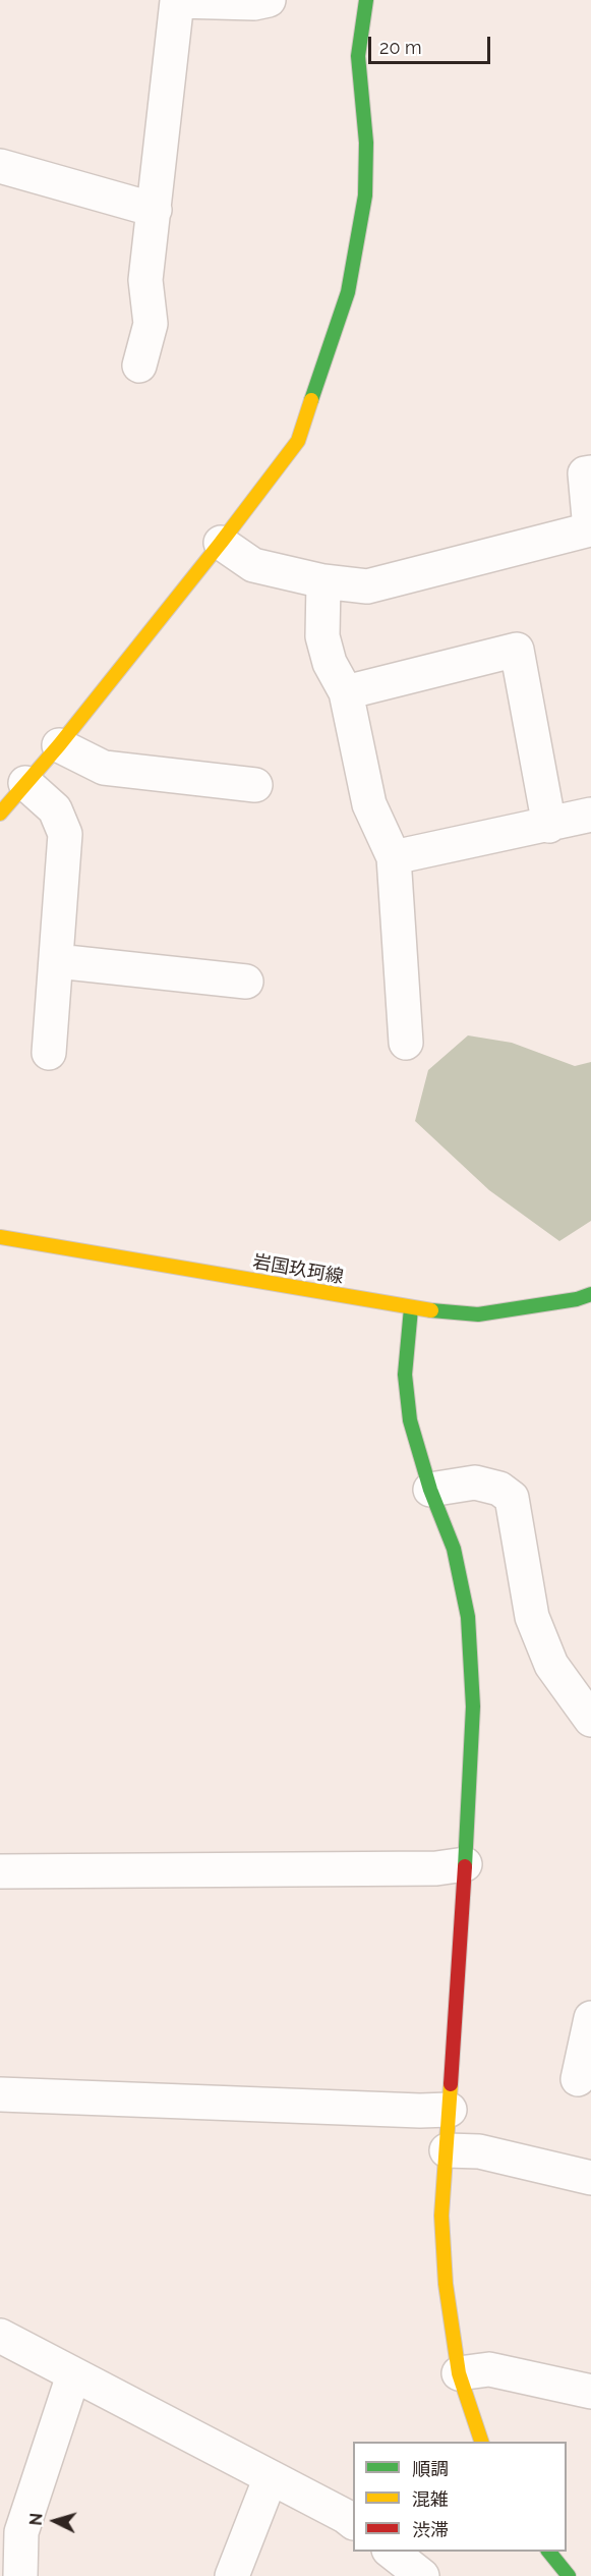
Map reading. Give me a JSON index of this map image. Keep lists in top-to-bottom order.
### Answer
{
  "streets": {
    "street": ["岩国玖珂線"]
  },
  "legend": ["順調", "混雑", "渋滞"],
  "scale_bar": "20 m",
  "north": "left"
}
